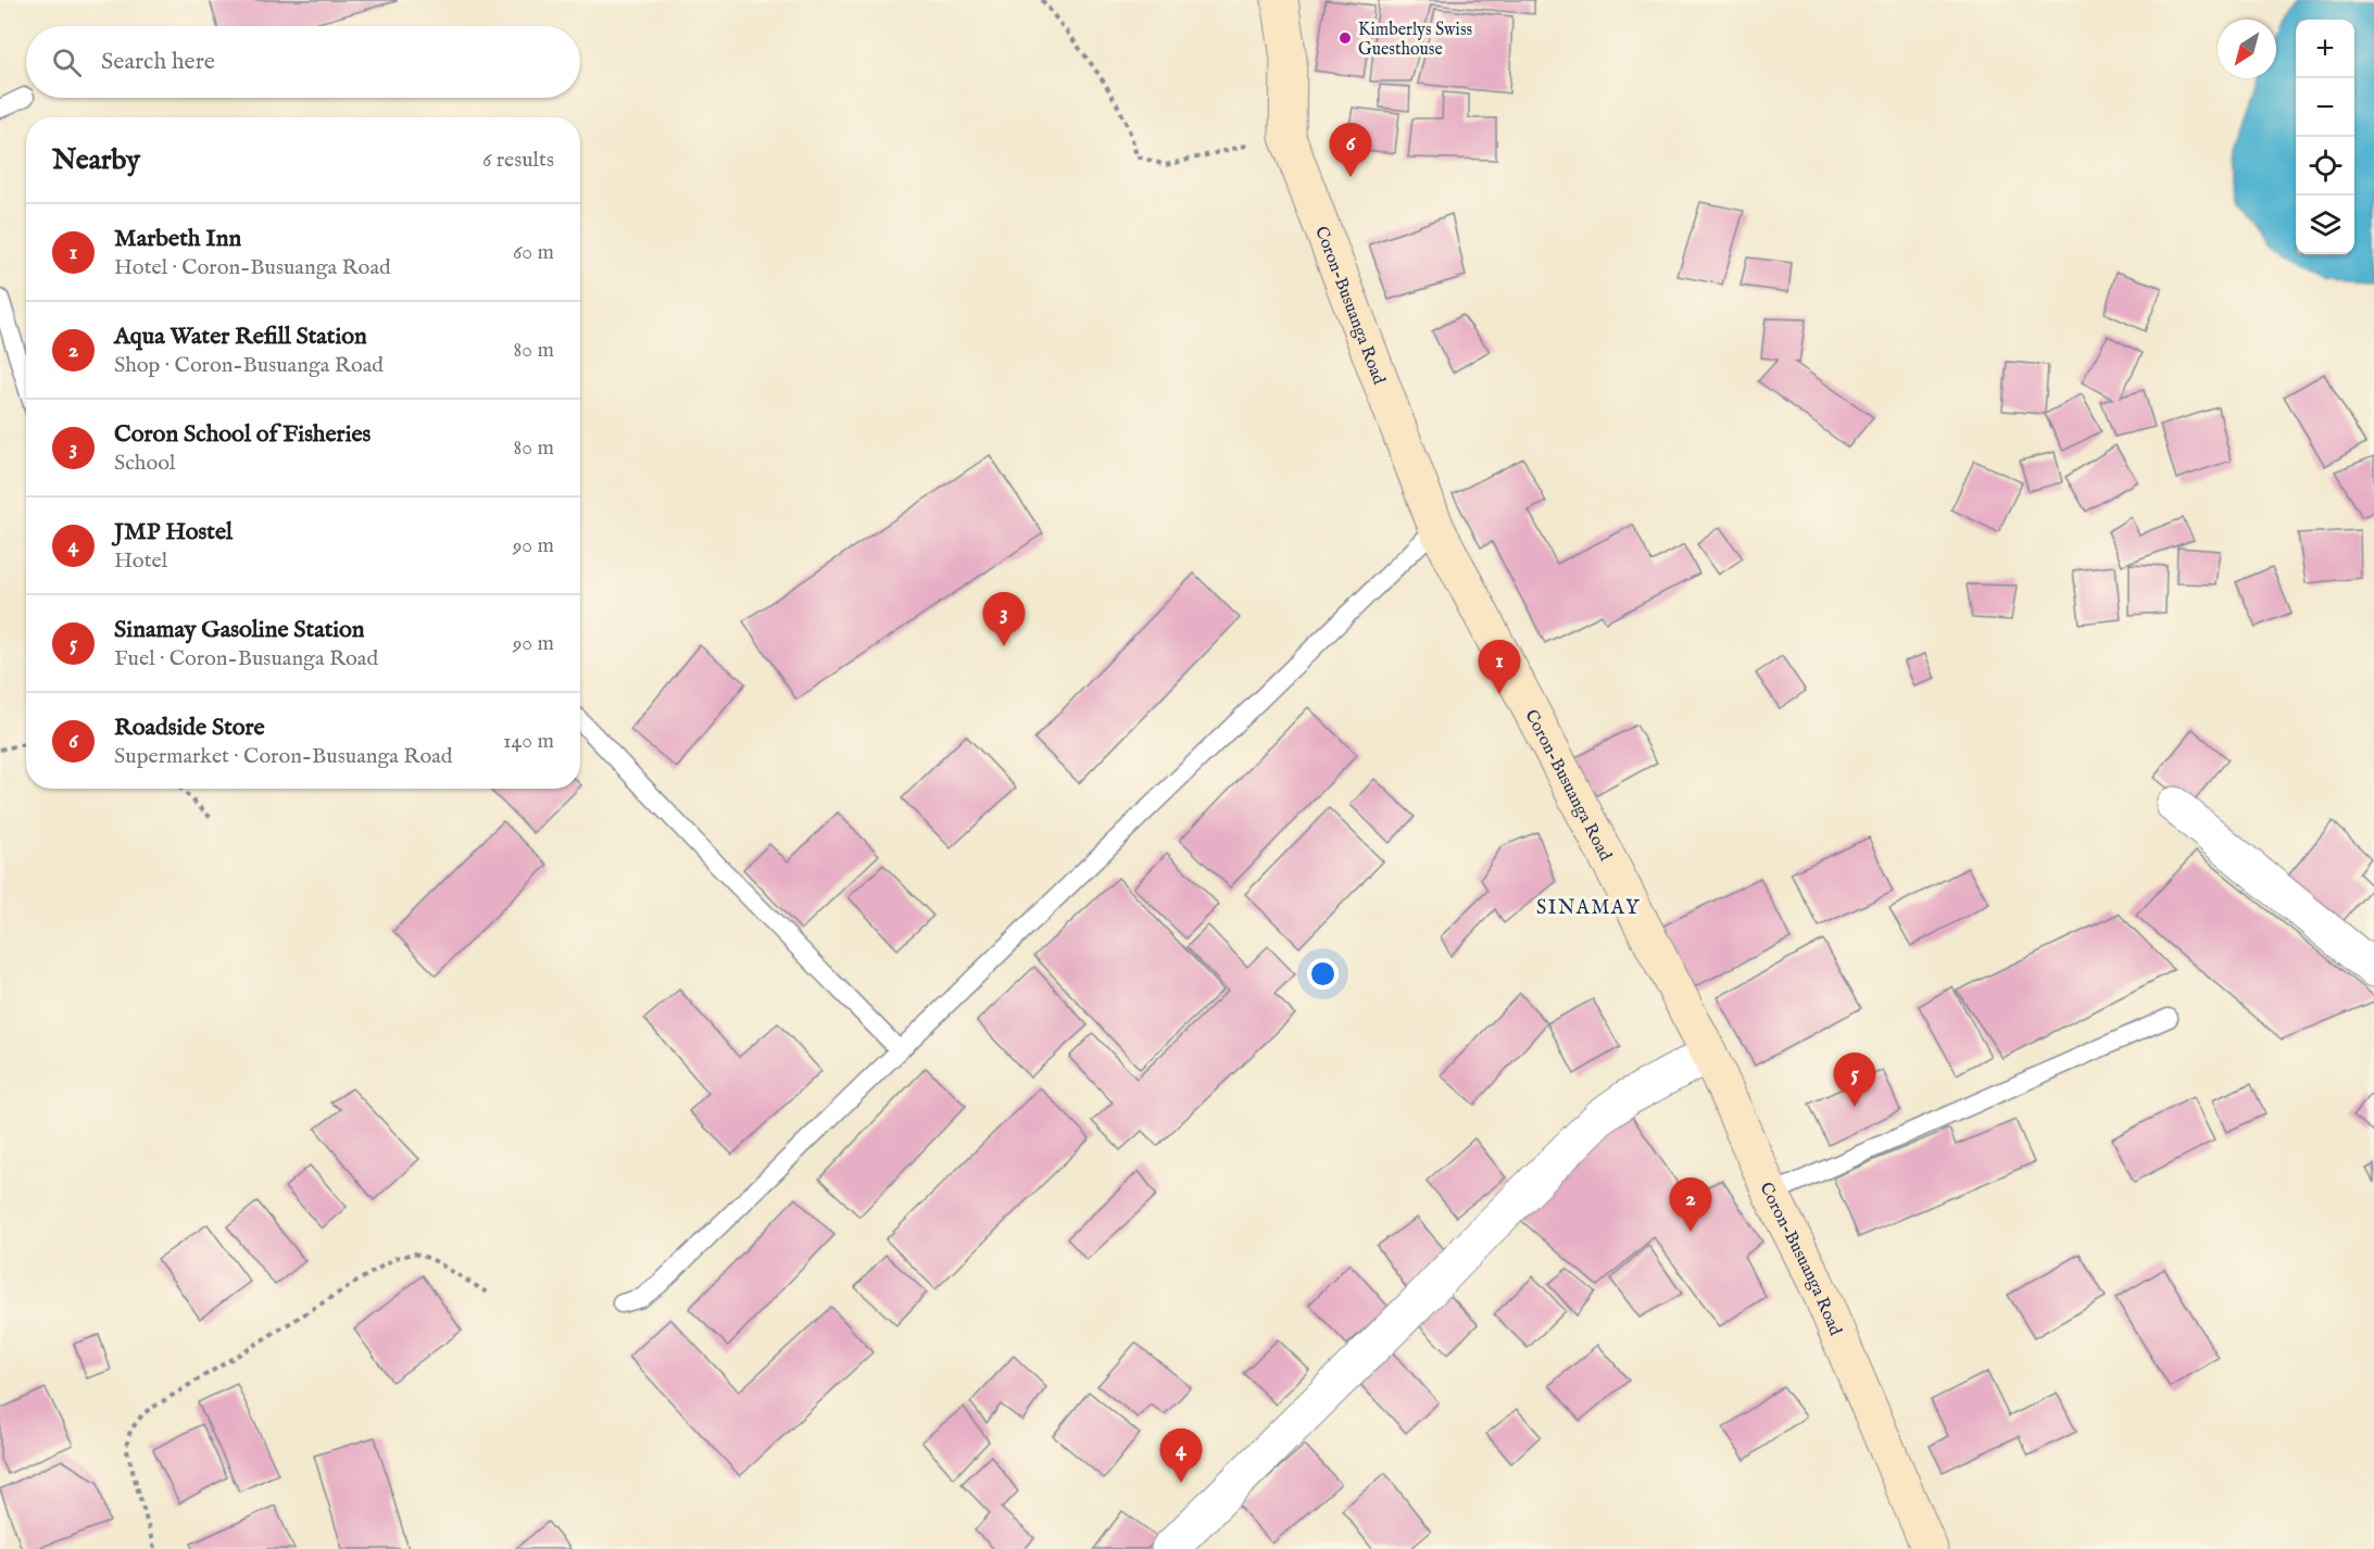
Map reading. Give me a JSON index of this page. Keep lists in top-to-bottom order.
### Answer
{
  "streets": {
    "main road": ["Coron-Busuanga Road"]
  },
  "districts": ["SINAMAY"],
  "places": ["Kimberlys Swiss Guesthouse"],
  "north": "bottom left",
  "page": {
    "map_buttons": ["+", "−"],
    "search": "Search here",
    "heading": ["Nearby", "6 results"],
    "pins": [
      "6",
      "3",
      "1",
      "5",
      "2",
      "4"
    ],
    "list": [
      {
        "mark": "1",
        "name": "Marbeth Inn",
        "note": "Hotel · Coron-Busuanga Road",
        "value": "60 m"
      },
      {
        "mark": "2",
        "name": "Aqua Water Refill Station",
        "note": "Shop · Coron-Busuanga Road",
        "value": "80 m"
      },
      {
        "mark": "3",
        "name": "Coron School of Fisheries",
        "note": "School",
        "value": "80 m"
      },
      {
        "mark": "4",
        "name": "JMP Hostel",
        "note": "Hotel",
        "value": "90 m"
      },
      {
        "mark": "5",
        "name": "Sinamay Gasoline Station",
        "note": "Fuel · Coron-Busuanga Road",
        "value": "90 m"
      },
      {
        "mark": "6",
        "name": "Roadside Store",
        "note": "Supermarket · Coron-Busuanga Road",
        "value": "140 m"
      }
    ]
  }
}
